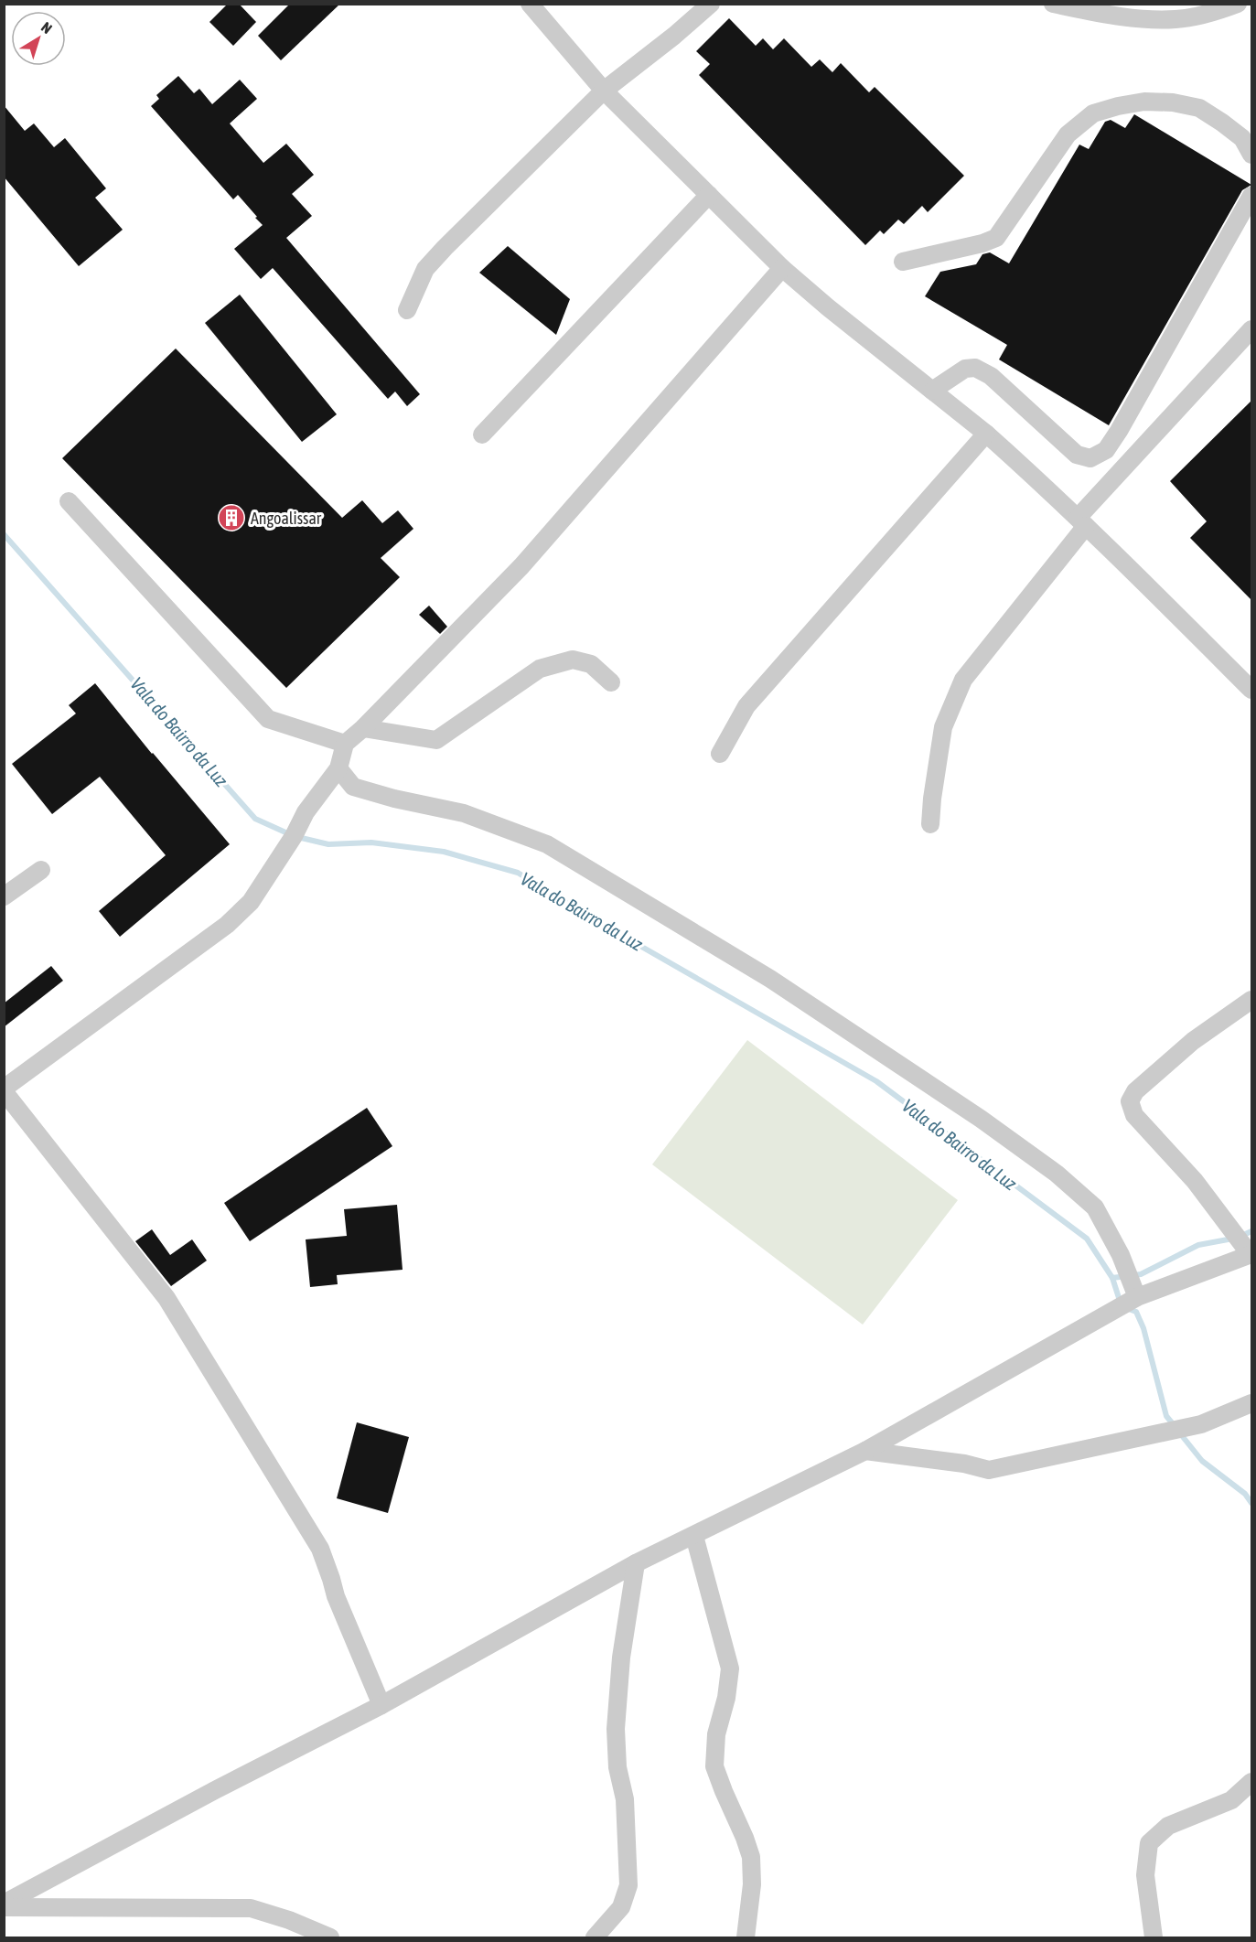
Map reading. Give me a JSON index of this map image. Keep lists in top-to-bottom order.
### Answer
{
  "water": ["Vala do Bairro da Luz"],
  "places": {
    "building": ["Angoalissar"]
  },
  "north": "top right"
}
